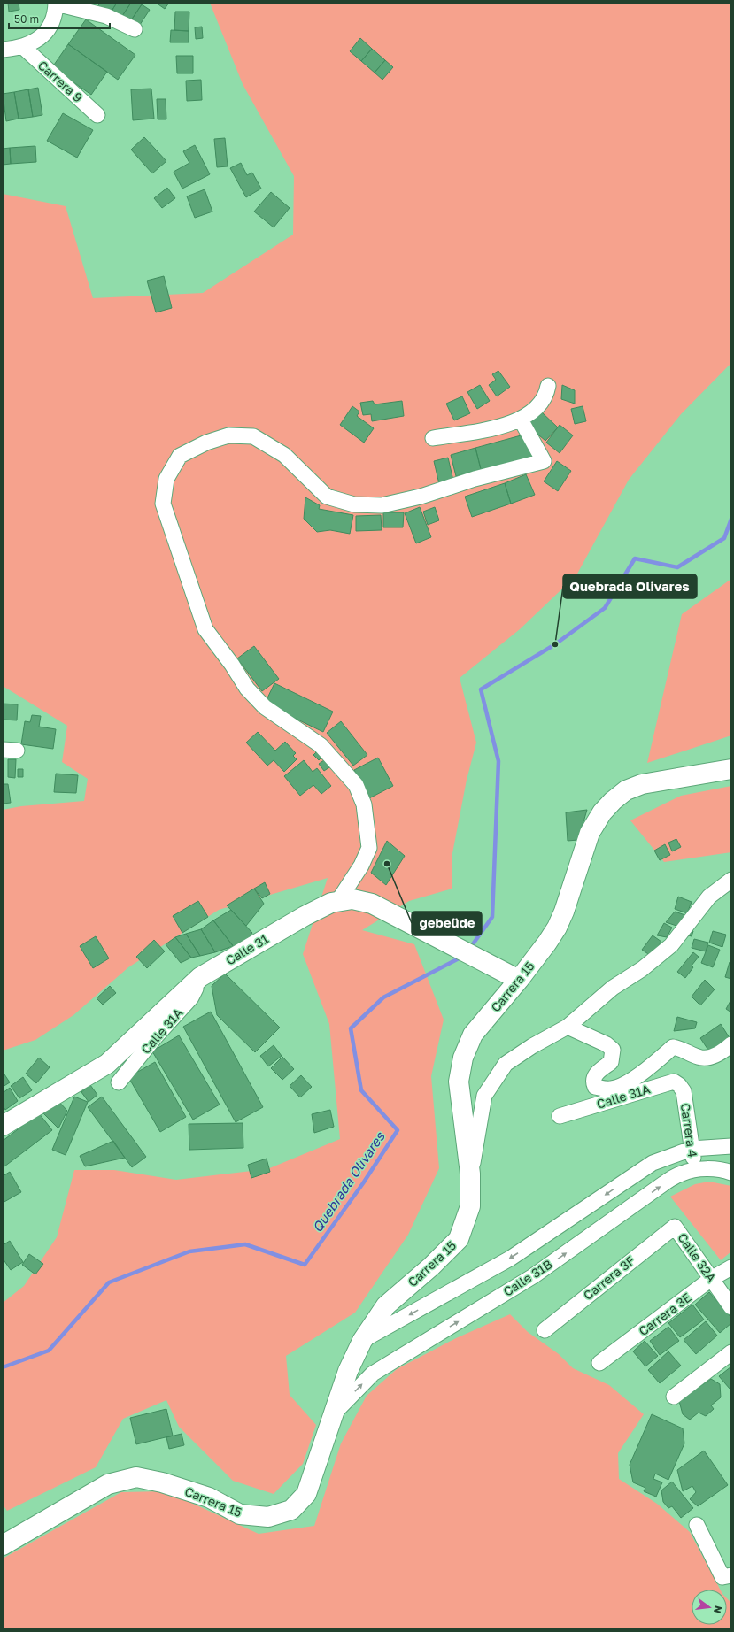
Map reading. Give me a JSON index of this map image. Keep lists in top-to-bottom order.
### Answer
{
  "streets": {
    "main road": ["Calle 31", "Carrera 15"],
    "street": [
      "Carrera 9",
      "Calle 31A",
      "Carrera 4",
      "Calle 32A",
      "Calle 31B",
      "Carrera 3F",
      "Carrera 3E"
    ]
  },
  "crossings": [
    ["Calle 31", "Carrera 15"],
    ["Calle 31", "Calle 31A"],
    ["Carrera 15", "Calle 31B"],
    ["Calle 31A", "Carrera 4"],
    ["Carrera 4", "Calle 31B"],
    ["Calle 32A", "Carrera 3F"],
    ["Calle 32A", "Carrera 3E"]
  ],
  "water": ["Quebrada Olivares"],
  "places": ["Quebrada Olivares", "gebeüde"],
  "scale_bar": "50 m",
  "north": "right"
}
